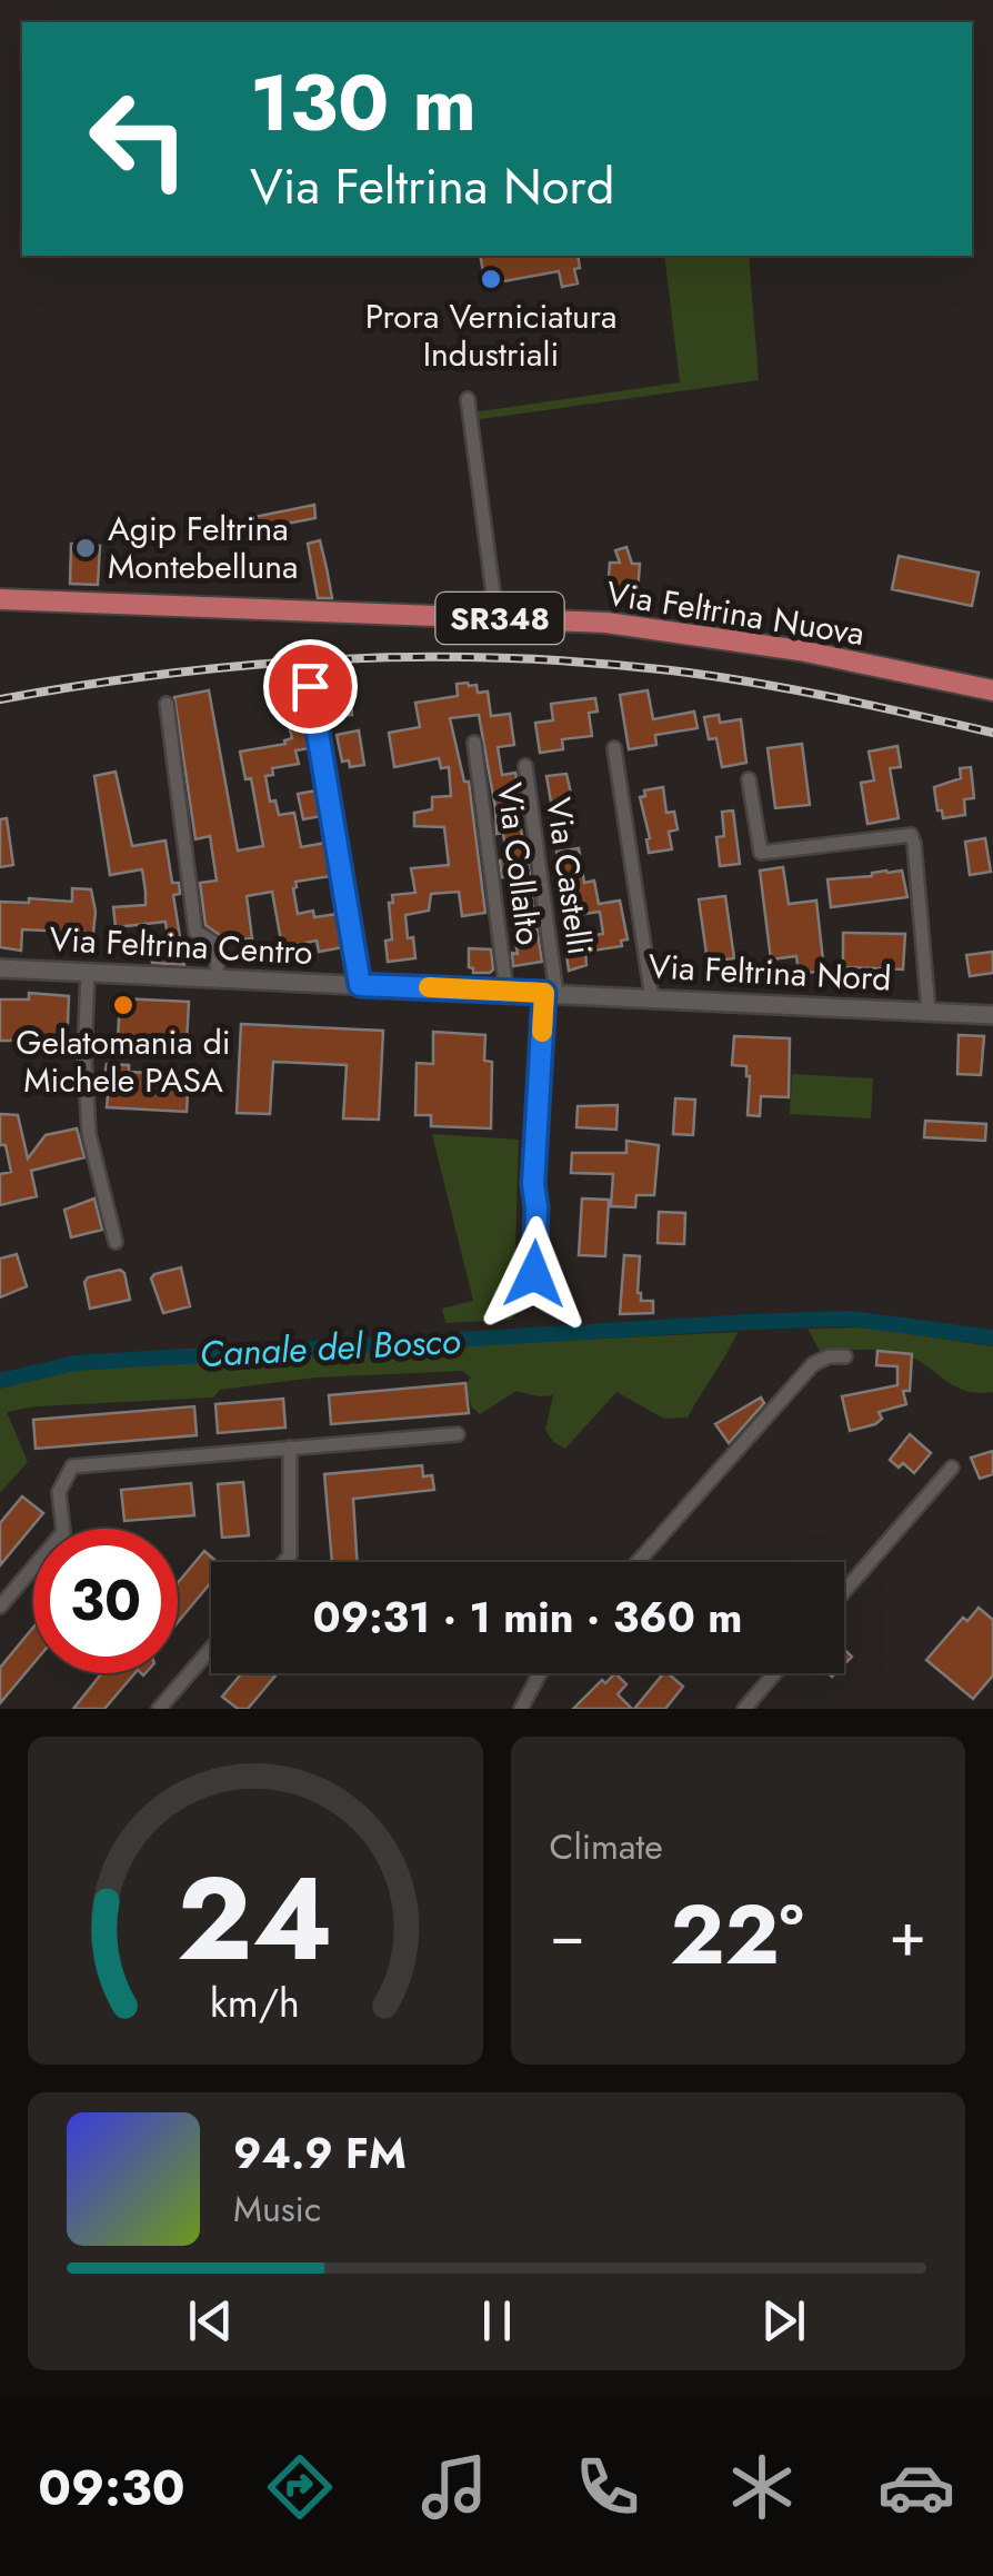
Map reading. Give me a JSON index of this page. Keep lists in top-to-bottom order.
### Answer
{
  "streets": {
    "main road": [
      "Via Feltrina Nuova",
      "SR348",
      "Via Feltrina Centro",
      "Via Feltrina Nord"
    ],
    "street": ["Via Collalto", "Via Castelli"]
  },
  "crossings": [
    ["Via Collalto", "Via Feltrina Nord"],
    ["Via Castelli", "Via Feltrina Nord"],
    ["Via Feltrina Centro", "Via Feltrina Nord"]
  ],
  "water": ["Canale del Bosco"],
  "places": ["Prora Verniciatura Industriali", "Agip Feltrina Montebelluna", "Gelatomania di Michele PASA"],
  "page": {
    "turn": ["130 m", "Via Feltrina Nord"],
    "limit": "30",
    "trip": "09:31 · 1 min · 360 m",
    "tile": "Climate",
    "heat": ["−", "22°", "+"],
    "song": ["94.9 FM", "Music"],
    "tabs": "09:30",
    "gauge": ["24", "km/h"]
  }
}
